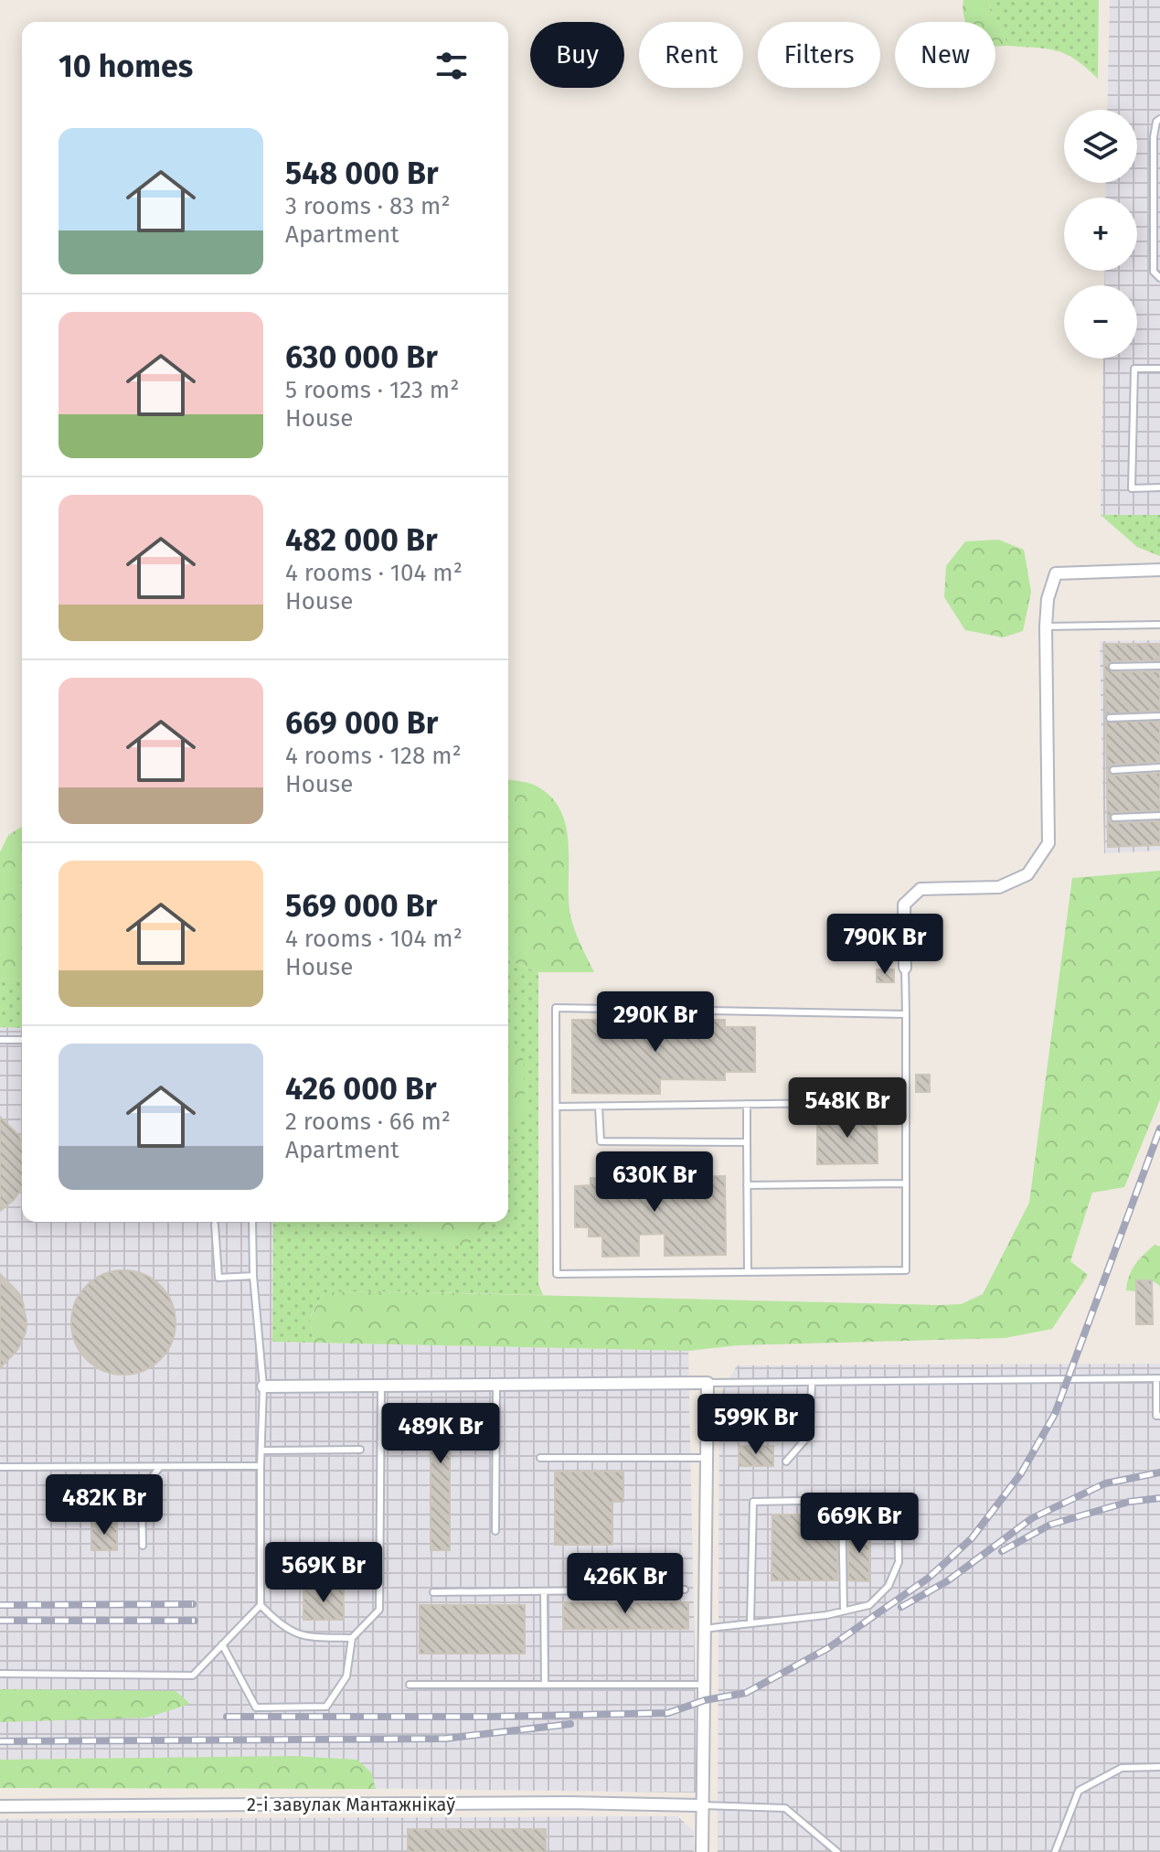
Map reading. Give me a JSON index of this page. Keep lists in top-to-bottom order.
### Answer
{
  "streets": {
    "street": ["2-і завулак Мантажнікаў"]
  },
  "page": {
    "chip": [
      "Buy",
      "Rent",
      "Filters",
      "New"
    ],
    "heading": "10 homes",
    "map_buttons": ["+", "−"],
    "list": [
      {
        "name": "548 000 Br",
        "note": "3 rooms · 83 m² · Apartment"
      },
      {
        "name": "630 000 Br",
        "note": "5 rooms · 123 m² · House"
      },
      {
        "name": "482 000 Br",
        "note": "4 rooms · 104 m² · House"
      },
      {
        "name": "669 000 Br",
        "note": "4 rooms · 128 m² · House"
      },
      {
        "name": "569 000 Br",
        "note": "4 rooms · 104 m² · House"
      },
      {
        "name": "426 000 Br",
        "note": "2 rooms · 66 m² · Apartment"
      }
    ],
    "price": [
      "790K Br",
      "290K Br",
      "548K Br",
      "630K Br",
      "599K Br",
      "489K Br",
      "482K Br",
      "669K Br",
      "569K Br",
      "426K Br"
    ]
  }
}
